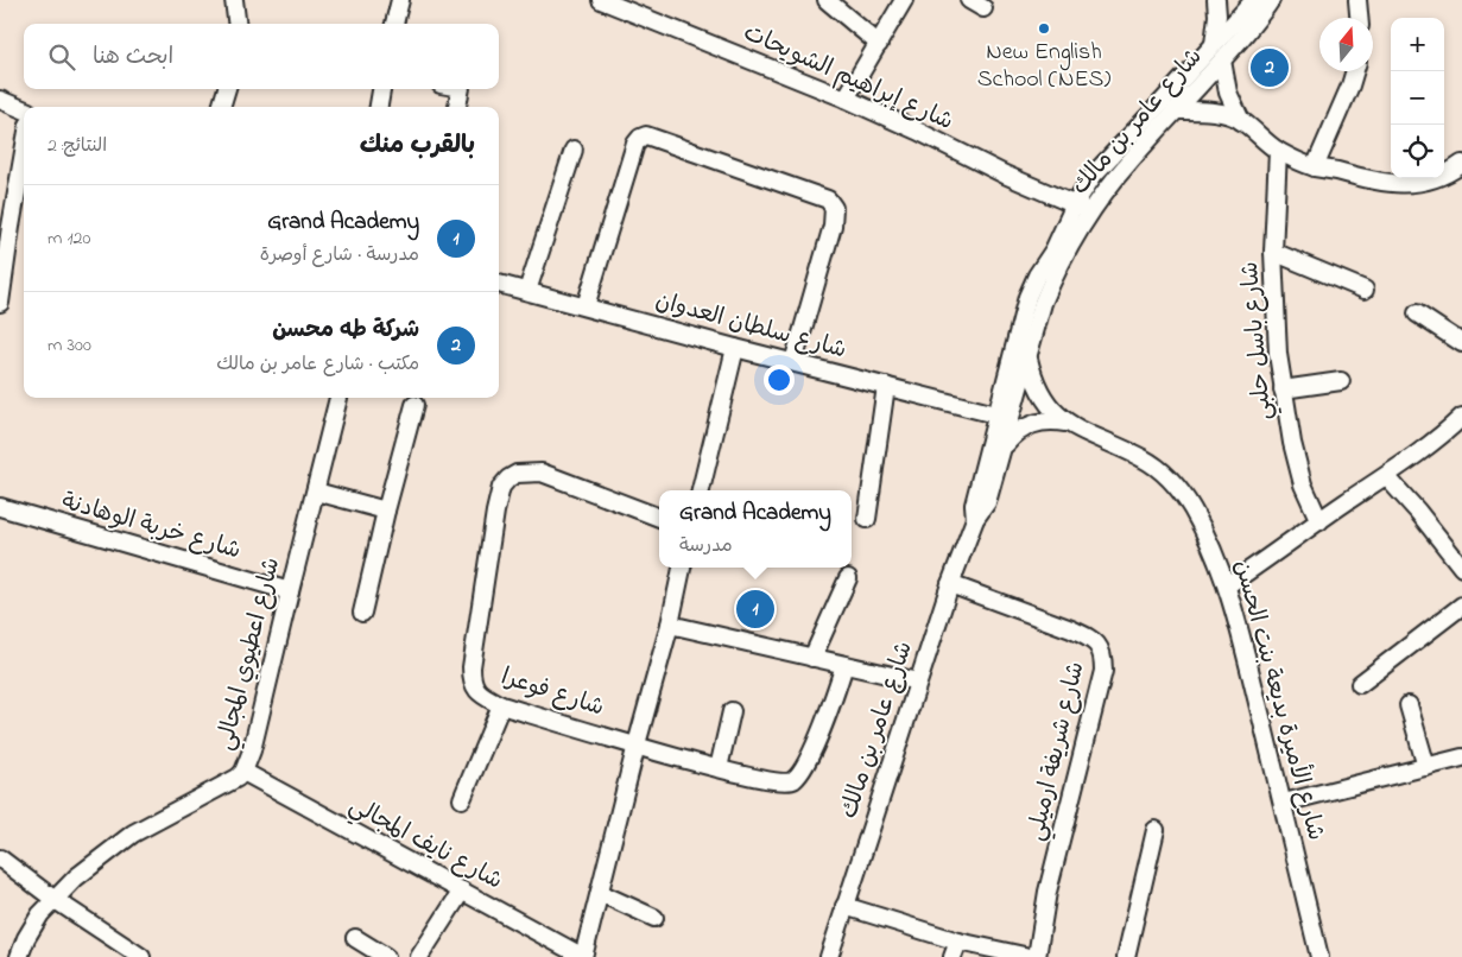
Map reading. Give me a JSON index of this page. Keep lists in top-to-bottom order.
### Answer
{
  "streets": {
    "street": [
      "شارع إبراهيم الشويحات",
      "شارع عامر بن مالك",
      "شارع سلطان العدوان",
      "شارع باسل حلبي",
      "شارع خربة الوهادنة",
      "شارع اعطيوي المجالي",
      "شارع فوعرا",
      "شارع الأميرة بديعة بنت الحسن",
      "شارع شريفة ارميلي",
      "شارع نايف المجالي"
    ]
  },
  "crossings": [
    ["شارع إبراهيم الشويحات", "شارع عامر بن مالك"],
    ["شارع عامر بن مالك", "شارع سلطان العدوان"],
    ["شارع عامر بن مالك", "شارع الأميرة بديعة بنت الحسن"],
    ["شارع عامر بن مالك", "شارع شريفة ارميلي"],
    ["شارع خربة الوهادنة", "شارع اعطيوي المجالي"],
    ["شارع اعطيوي المجالي", "شارع نايف المجالي"]
  ],
  "places": ["New English School (NES)"],
  "north": "top",
  "page": {
    "map_buttons": ["+", "−"],
    "search": "ابحث هنا",
    "pins": ["2", "1"],
    "heading": ["بالقرب منك", "النتائج: 2"],
    "list": [
      {
        "mark": "1",
        "name": "Grand Academy",
        "note": "مدرسة · شارع أوصرة",
        "value": "120 m"
      },
      {
        "mark": "2",
        "name": "شركة طه محسن",
        "note": "مكتب · شارع عامر بن مالك",
        "value": "300 m"
      }
    ],
    "popup": ["Grand Academy", "مدرسة"]
  }
}
